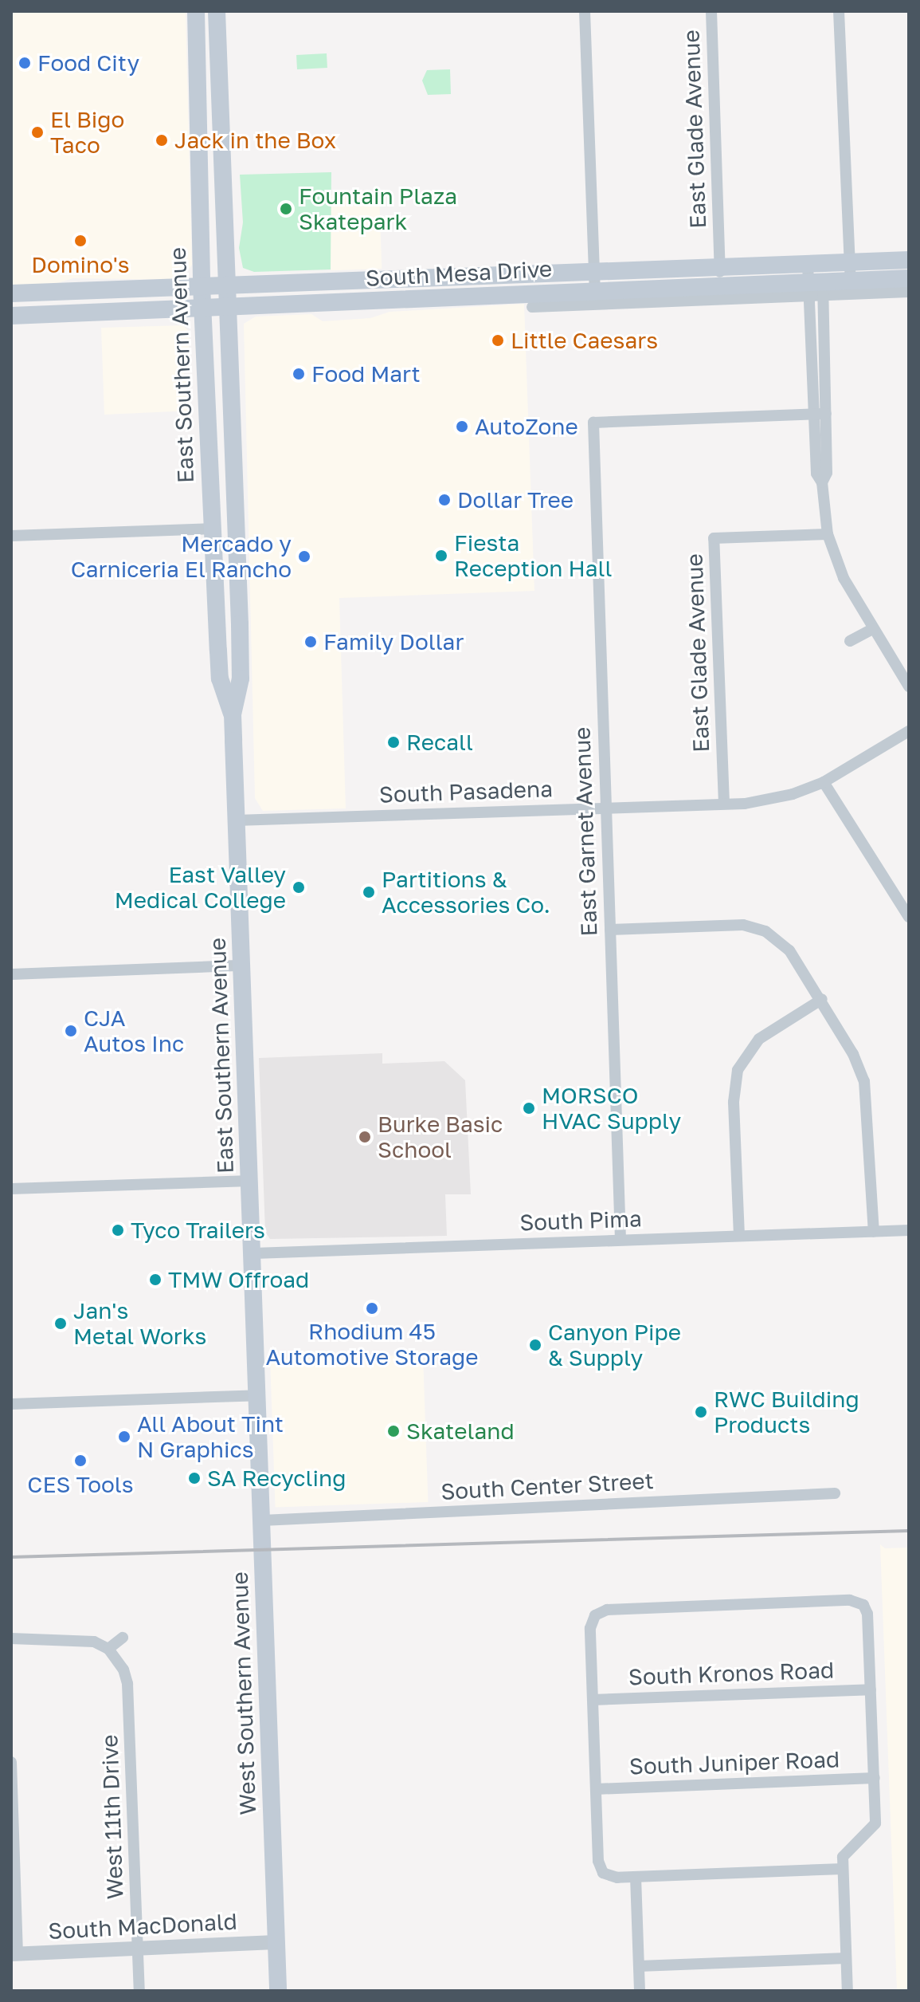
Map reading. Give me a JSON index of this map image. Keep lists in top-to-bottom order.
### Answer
{
  "streets": {
    "main road": ["South Mesa Drive", "East Southern Avenue", "West Southern Avenue"],
    "street": [
      "East Glade Avenue",
      "South Pasadena",
      "East Garnet Avenue",
      "South Pima",
      "South Center Street",
      "South Kronos Road",
      "South Juniper Road",
      "West 11th Drive",
      "South MacDonald"
    ]
  },
  "crossings": [
    ["East Glade Avenue", "South Mesa Drive"],
    ["East Glade Avenue", "South Pasadena"],
    ["South Mesa Drive", "East Southern Avenue"],
    ["East Southern Avenue", "South Pasadena"],
    ["East Southern Avenue", "South Pima"],
    ["East Southern Avenue", "West Southern Avenue"],
    ["South Pasadena", "East Garnet Avenue"],
    ["East Garnet Avenue", "South Pima"],
    ["South Center Street", "West Southern Avenue"],
    ["West Southern Avenue", "South MacDonald"],
    ["West 11th Drive", "South MacDonald"]
  ],
  "places": [
    "Food City",
    "El Bigo Taco",
    "Jack in the Box",
    "Fountain Plaza Skatepark",
    "Domino's",
    "Little Caesars",
    "Food Mart",
    "AutoZone",
    "Dollar Tree",
    "Fiesta Reception Hall",
    "Mercado y Carniceria El Rancho",
    "Family Dollar",
    "Recall",
    "East Valley Medical College",
    "Partitions & Accessories Co.",
    "CJA Autos Inc",
    "MORSCO HVAC Supply",
    "Burke Basic School",
    "Tyco Trailers",
    "TMW Offroad",
    "Rhodium 45 Automotive Storage",
    "Jan's Metal Works",
    "Canyon Pipe & Supply",
    "RWC Building Products",
    "Skateland",
    "All About Tint N Graphics",
    "CES Tools",
    "SA Recycling"
  ]
}
